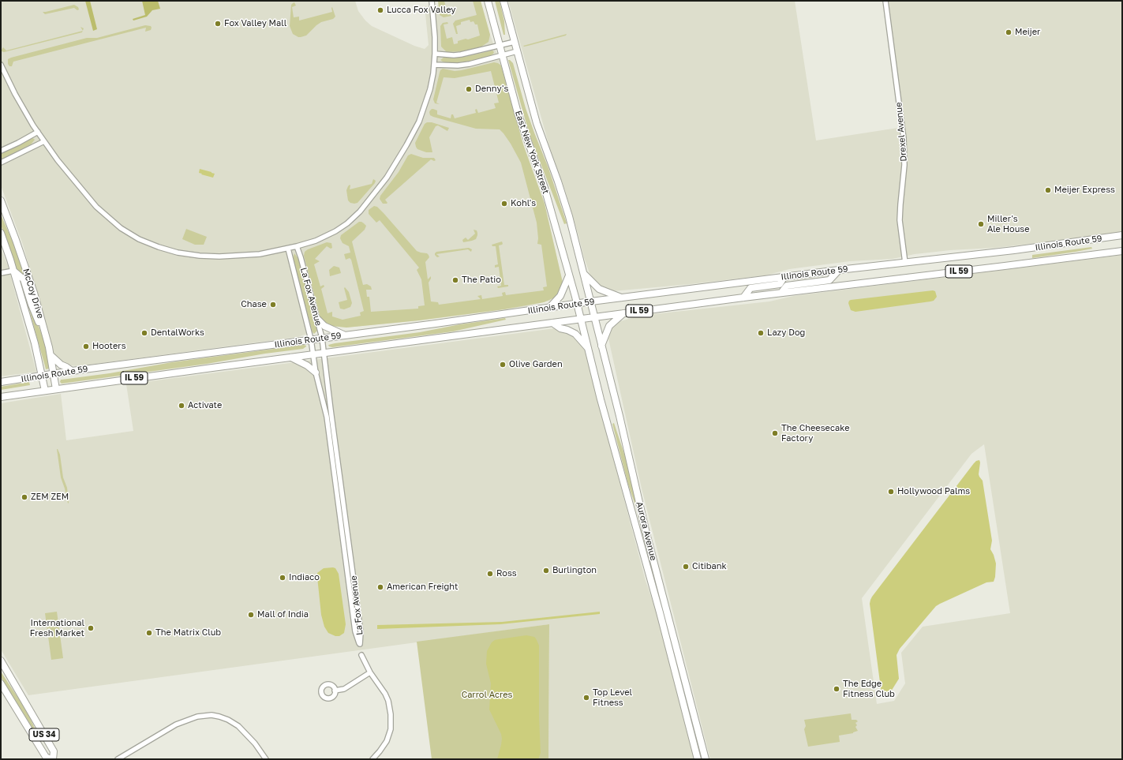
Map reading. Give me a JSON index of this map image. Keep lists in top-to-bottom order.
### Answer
{
  "streets": {
    "main road": [
      "East New York Street",
      "Illinois Route 59",
      "IL 59",
      "McCoy Drive",
      "Aurora Avenue",
      "US 34"
    ],
    "street": ["Drexel Avenue", "La Fox Avenue"]
  },
  "crossings": [
    ["Drexel Avenue", "Illinois Route 59"],
    ["East New York Street", "Illinois Route 59"],
    ["East New York Street", "Aurora Avenue"],
    ["Illinois Route 59", "IL 59"],
    ["Illinois Route 59", "McCoy Drive"],
    ["Illinois Route 59", "La Fox Avenue"],
    ["Illinois Route 59", "Aurora Avenue"]
  ],
  "parks": ["Carrol Acres"],
  "places": [
    "Lucca Fox Valley",
    "Fox Valley Mall",
    "Meijer",
    "Denny's",
    "Meijer Express",
    "Kohl's",
    "Miller's Ale House",
    "The Patio",
    "Chase",
    "DentalWorks",
    "Lazy Dog",
    "Hooters",
    "Olive Garden",
    "Activate",
    "The Cheesecake Factory",
    "Hollywood Palms",
    "ZEM ZEM",
    "Citibank",
    "Burlington",
    "Ross",
    "Indiaco",
    "American Freight",
    "Mall of India",
    "International Fresh Market",
    "The Matrix Club",
    "The Edge Fitness Club",
    "Top Level Fitness"
  ]
}
